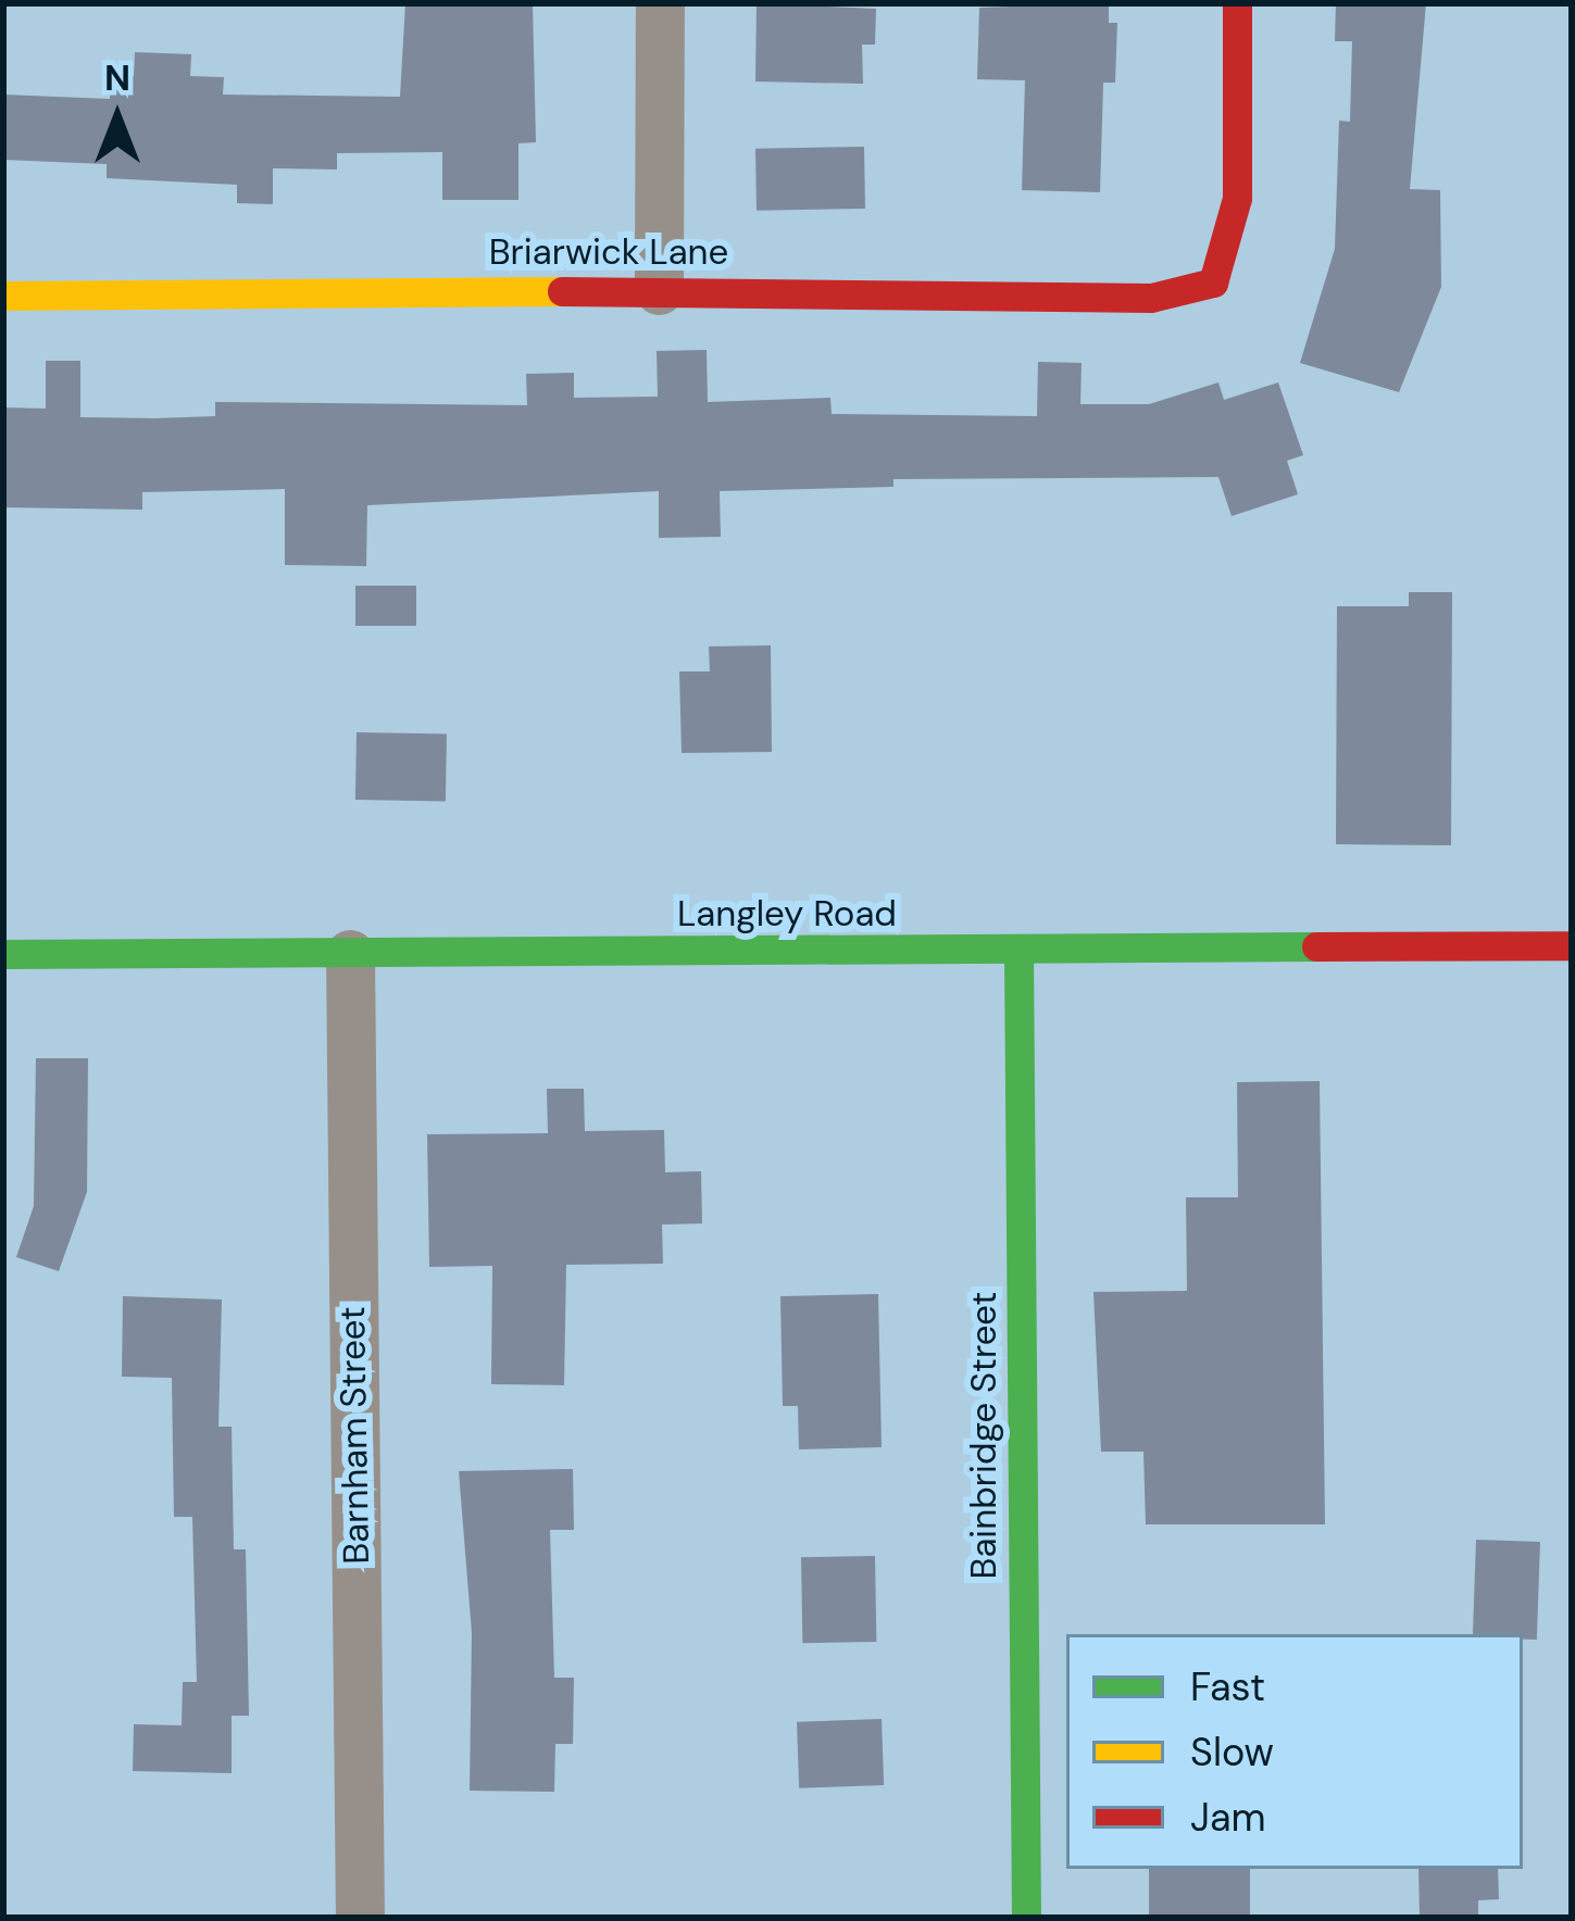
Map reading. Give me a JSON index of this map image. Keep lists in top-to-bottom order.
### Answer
{
  "streets": {
    "street": [
      "Briarwick Lane",
      "Langley Road",
      "Barnham Street",
      "Bainbridge Street"
    ]
  },
  "crossings": [
    ["Langley Road", "Barnham Street"],
    ["Langley Road", "Bainbridge Street"]
  ],
  "legend": ["Fast", "Slow", "Jam"],
  "north": "top"
}
